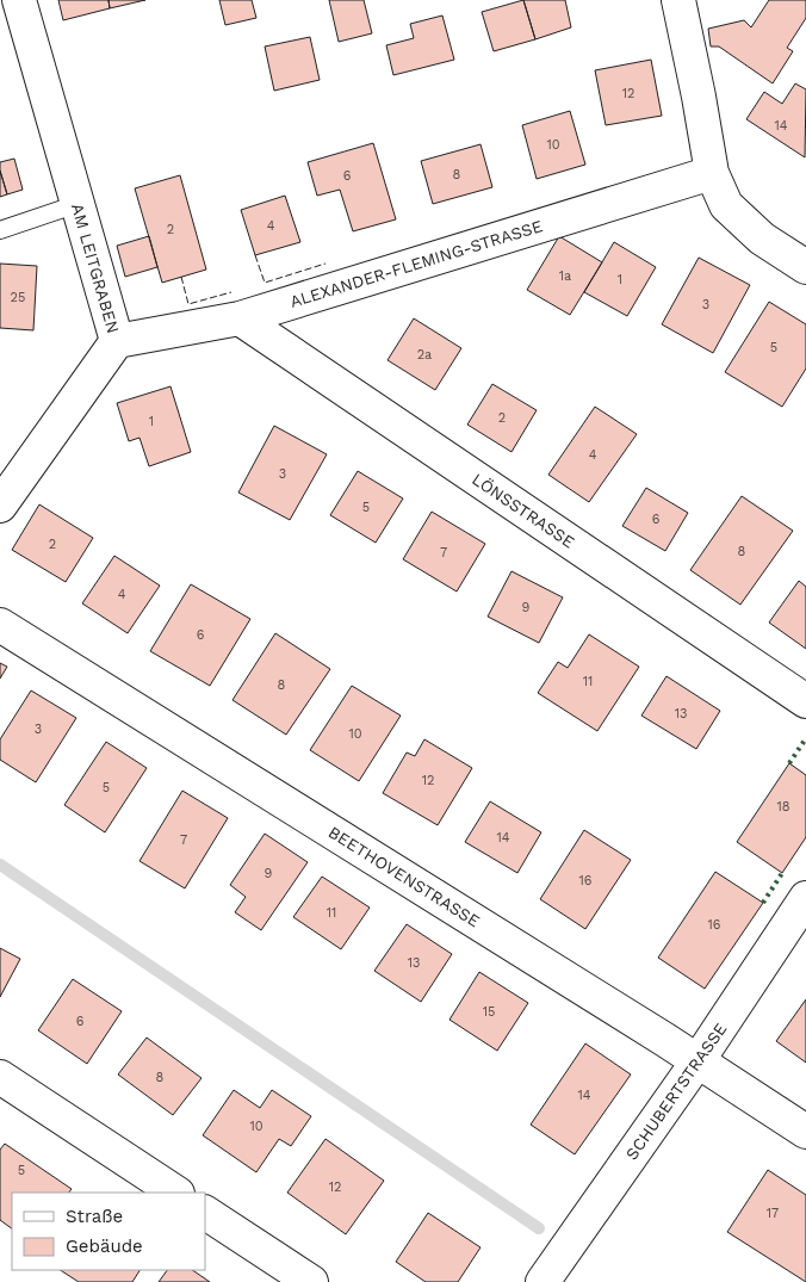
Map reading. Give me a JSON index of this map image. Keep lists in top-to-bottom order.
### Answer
{
  "streets": {
    "street": [
      "ALEXANDER-FLEMING-STRASSE",
      "AM LEITGRABEN",
      "LÖNSSTRASSE",
      "BEETHOVENSTRASSE",
      "SCHUBERTSTRASSE"
    ]
  },
  "crossings": [
    ["ALEXANDER-FLEMING-STRASSE", "AM LEITGRABEN"],
    ["ALEXANDER-FLEMING-STRASSE", "LÖNSSTRASSE"],
    ["BEETHOVENSTRASSE", "SCHUBERTSTRASSE"]
  ],
  "house_numbers": [
    "12",
    "14",
    "10",
    "8",
    "6",
    "4",
    "2",
    "1a",
    "1",
    "25",
    "3",
    "5",
    "2a",
    "2",
    "1",
    "4",
    "3",
    "5",
    "6",
    "2",
    "8",
    "7",
    "4",
    "9",
    "6",
    "11",
    "8",
    "13",
    "3",
    "10",
    "12",
    "5",
    "18",
    "14",
    "7",
    "9",
    "16",
    "11",
    "16",
    "13",
    "15",
    "6",
    "8",
    "14",
    "10",
    "5",
    "12",
    "17"
  ],
  "legend": ["Straße", "Gebäude"]
}
